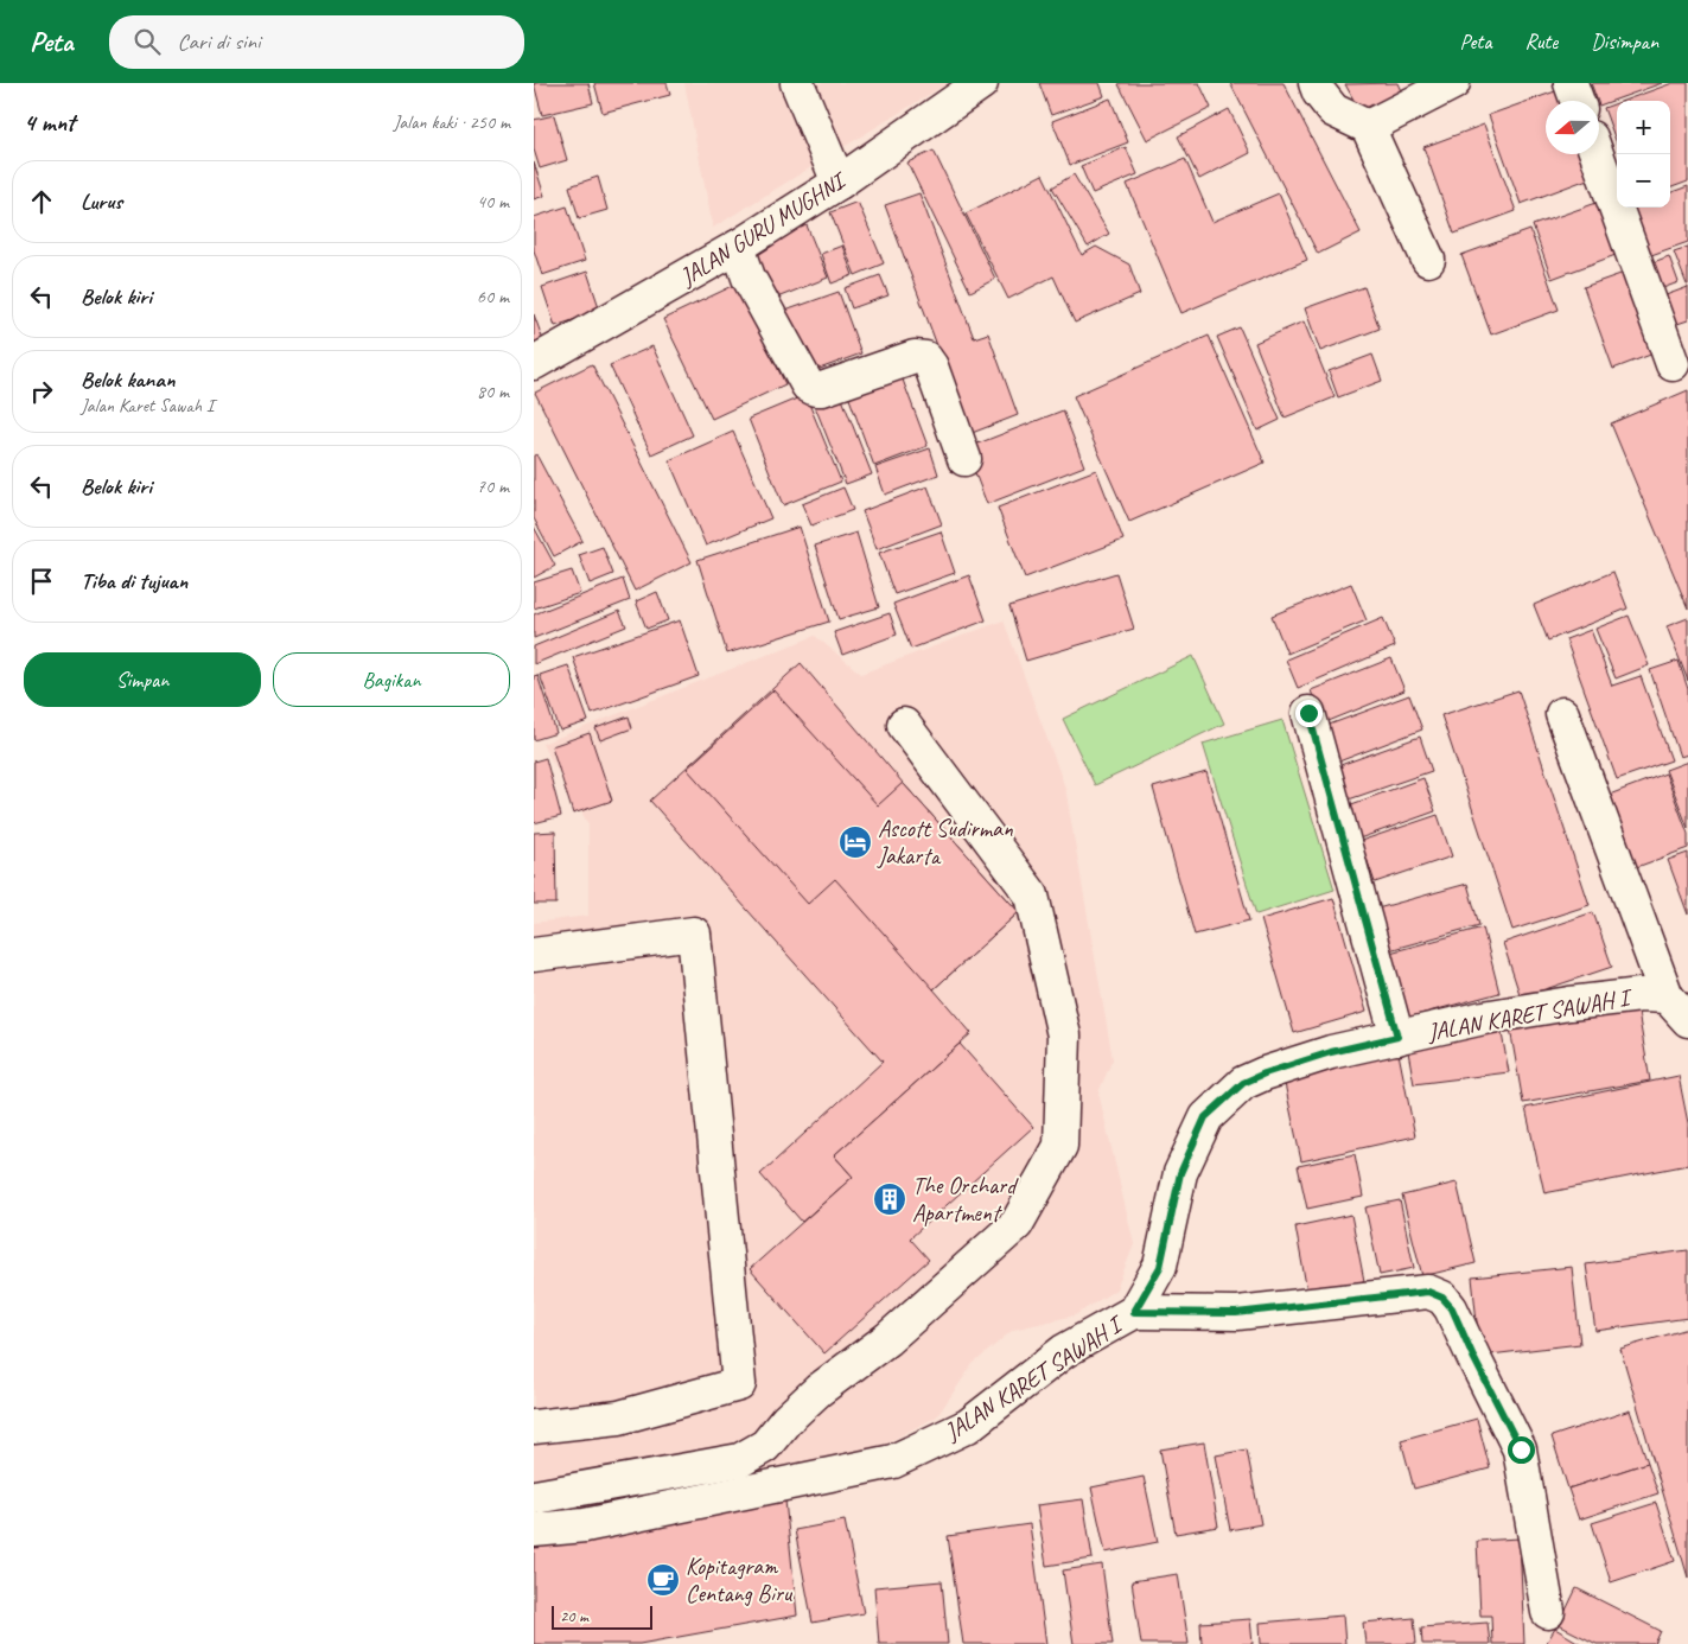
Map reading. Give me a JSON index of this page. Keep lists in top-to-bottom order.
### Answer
{
  "streets": {
    "street": ["JALAN GURU MUGHNI", "JALAN KARET SAWAH I"]
  },
  "places": {
    "hotel": ["Ascott Sudirman Jakarta"],
    "building": ["The Orchard Apartment"],
    "cafe": ["Kopitagram Centang Biru"]
  },
  "scale_bar": "20 m",
  "north": "left",
  "page": {
    "header": "Peta",
    "search": "Cari di sini",
    "nav": ["Peta", "Rute", "Disimpan"],
    "heading": ["4 mnt", "Jalan kaki · 250 m"],
    "map_buttons": ["+", "−"],
    "list": [
      ["Lurus", "40 m"],
      ["Belok kiri", "60 m"],
      ["Belok kanan", "Jalan Karet Sawah I", "80 m"],
      ["Belok kiri", "70 m"],
      "Tiba di tujuan"
    ],
    "buttons": ["Simpan", "Bagikan"],
    "scale": "20 m"
  }
}
